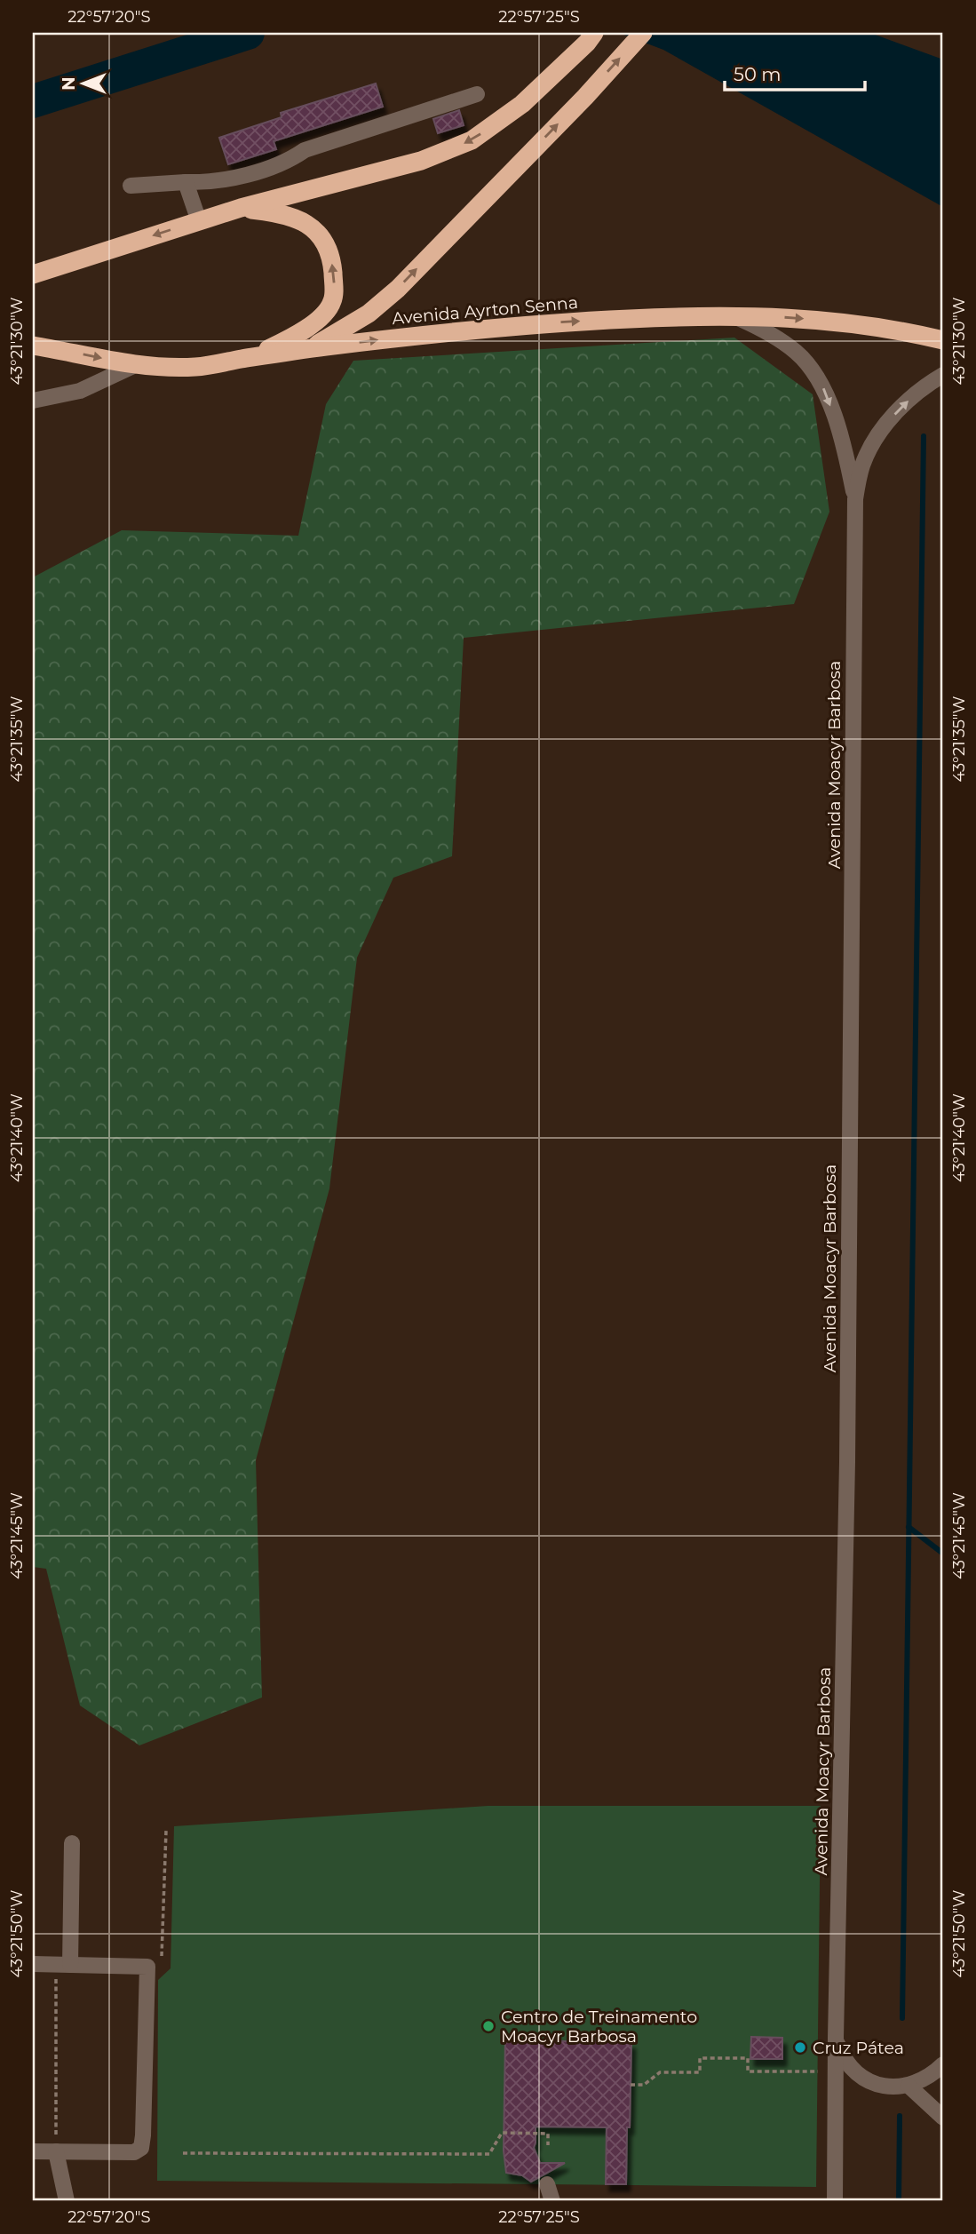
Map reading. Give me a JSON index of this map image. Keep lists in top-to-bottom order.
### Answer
{
  "streets": {
    "highway": ["Avenida Ayrton Senna"],
    "street": ["Avenida Moacyr Barbosa"]
  },
  "crossings": [
    ["Avenida Ayrton Senna", "Avenida Moacyr Barbosa"]
  ],
  "one_way": ["Avenida Ayrton Senna"],
  "places": ["Centro de Treinamento Moacyr Barbosa", "Cruz Pátea"],
  "scale_bar": "50 m",
  "north": "left",
  "coordinates": [
    "22°57'20\"S",
    "22°57'25\"S",
    "43°21'30\"W",
    "43°21'35\"W",
    "43°21'40\"W",
    "43°21'45\"W",
    "43°21'50\"W"
  ]
}
